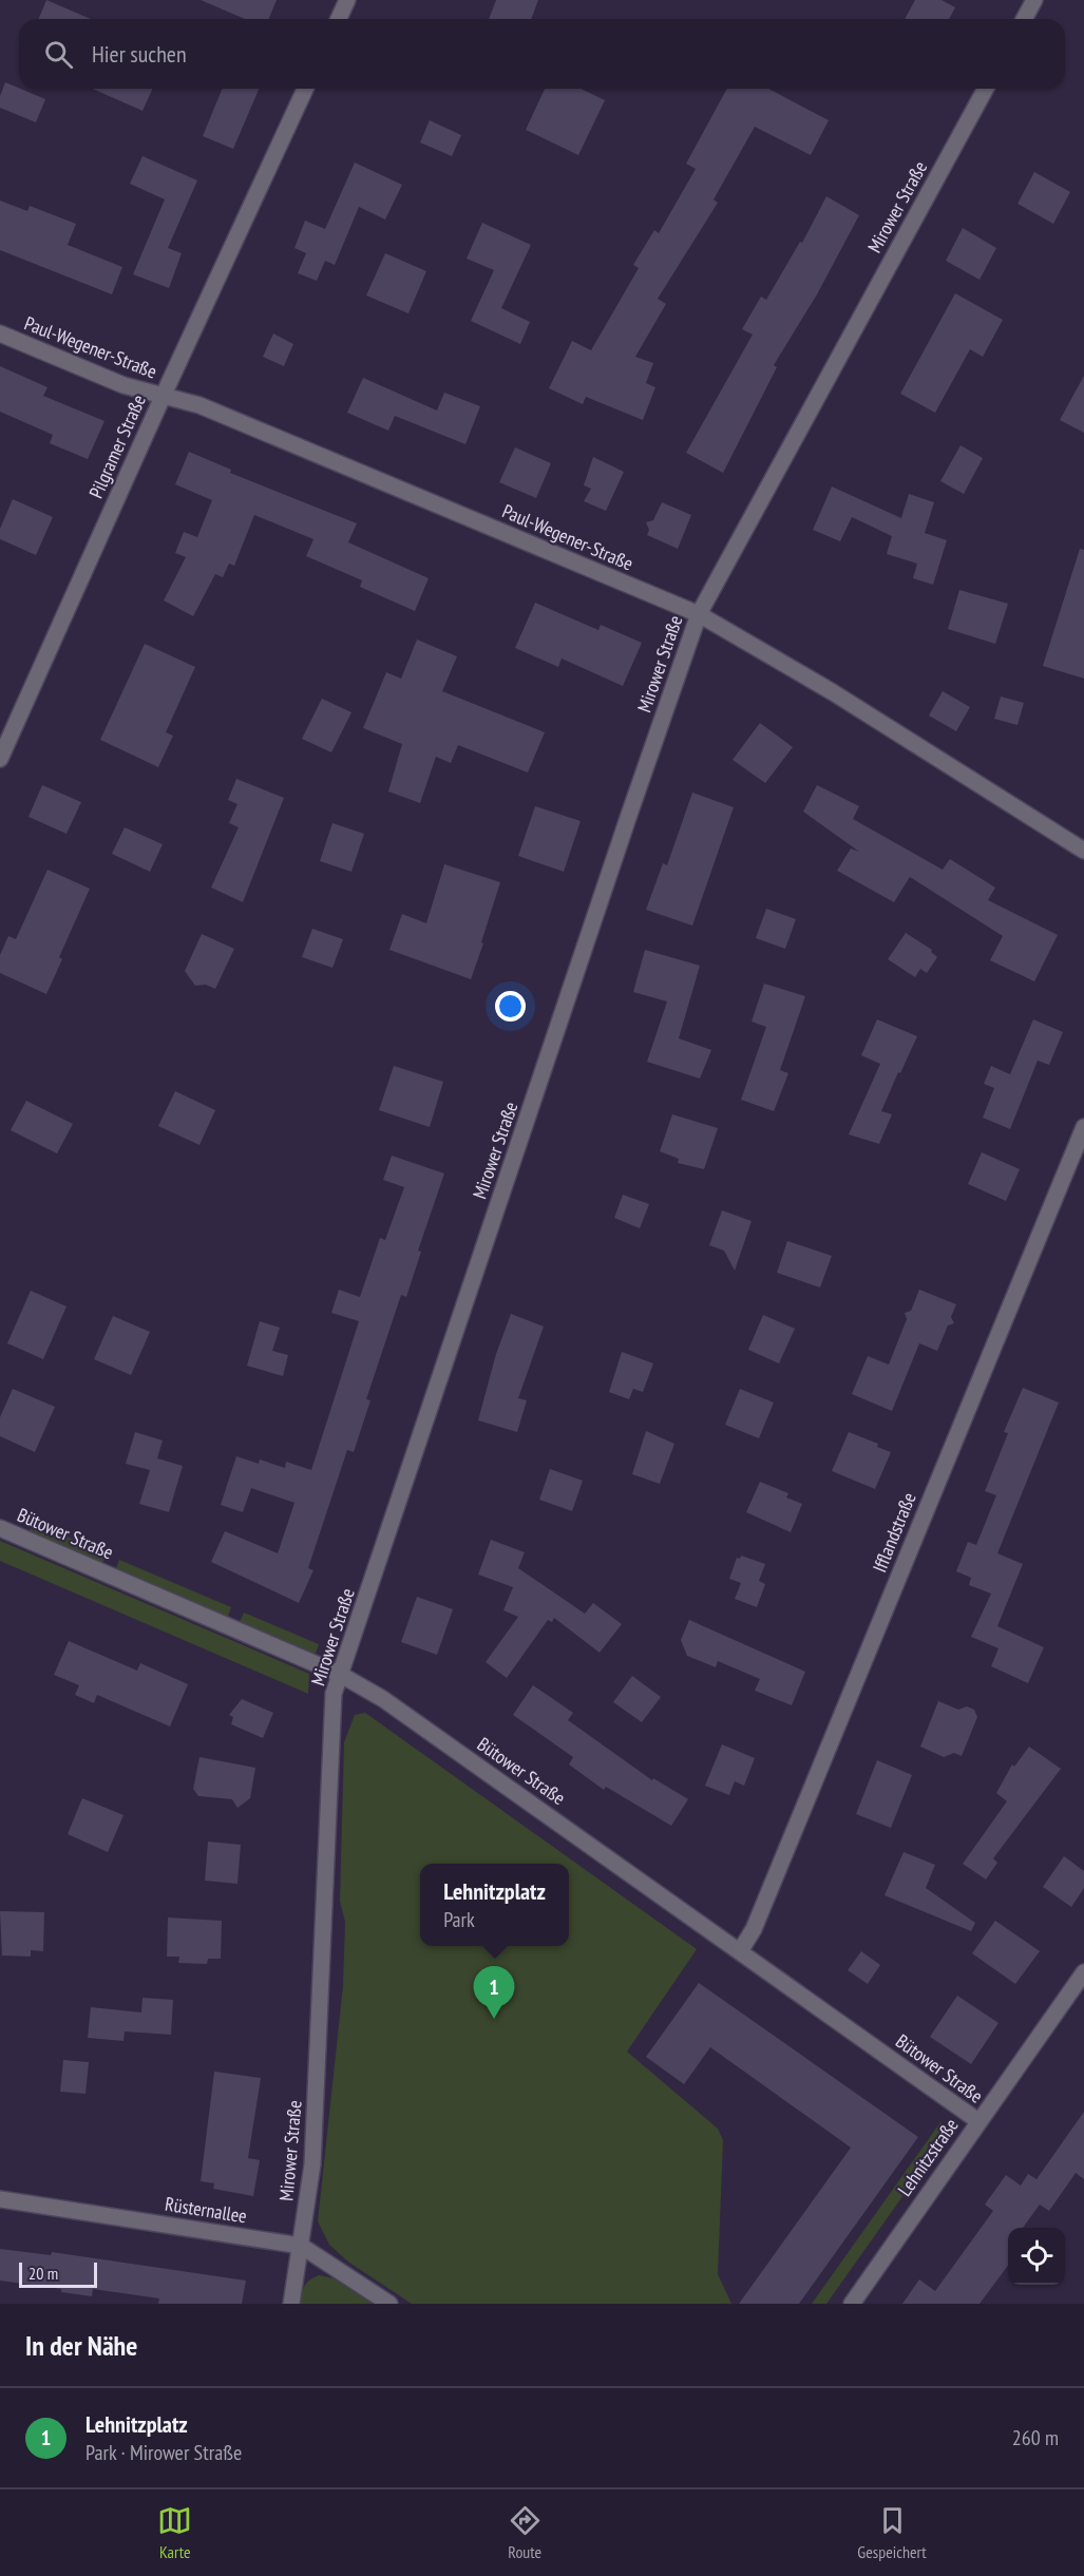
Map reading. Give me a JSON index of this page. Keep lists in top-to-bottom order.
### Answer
{
  "streets": {
    "street": [
      "Mirower Straße",
      "Paul-Wegener-Straße",
      "Pilgramer Straße",
      "Ifflandstraße",
      "Bütower Straße",
      "Lehnitzstraße",
      "Rüsternallee"
    ]
  },
  "crossings": [
    ["Mirower Straße", "Paul-Wegener-Straße"],
    ["Mirower Straße", "Bütower Straße"],
    ["Mirower Straße", "Rüsternallee"],
    ["Paul-Wegener-Straße", "Pilgramer Straße"],
    ["Ifflandstraße", "Bütower Straße"],
    ["Bütower Straße", "Lehnitzstraße"]
  ],
  "scale_bar": "20 m",
  "page": {
    "search": "Hier suchen",
    "popup": ["Lehnitzplatz", "Park"],
    "pins": "1",
    "scale": "20 m",
    "heading": "In der Nähe",
    "list": [
      {
        "mark": "1",
        "name": "Lehnitzplatz",
        "note": "Park · Mirower Straße",
        "value": "260 m"
      }
    ],
    "nav": ["Karte", "Route", "Gespeichert"]
  }
}
